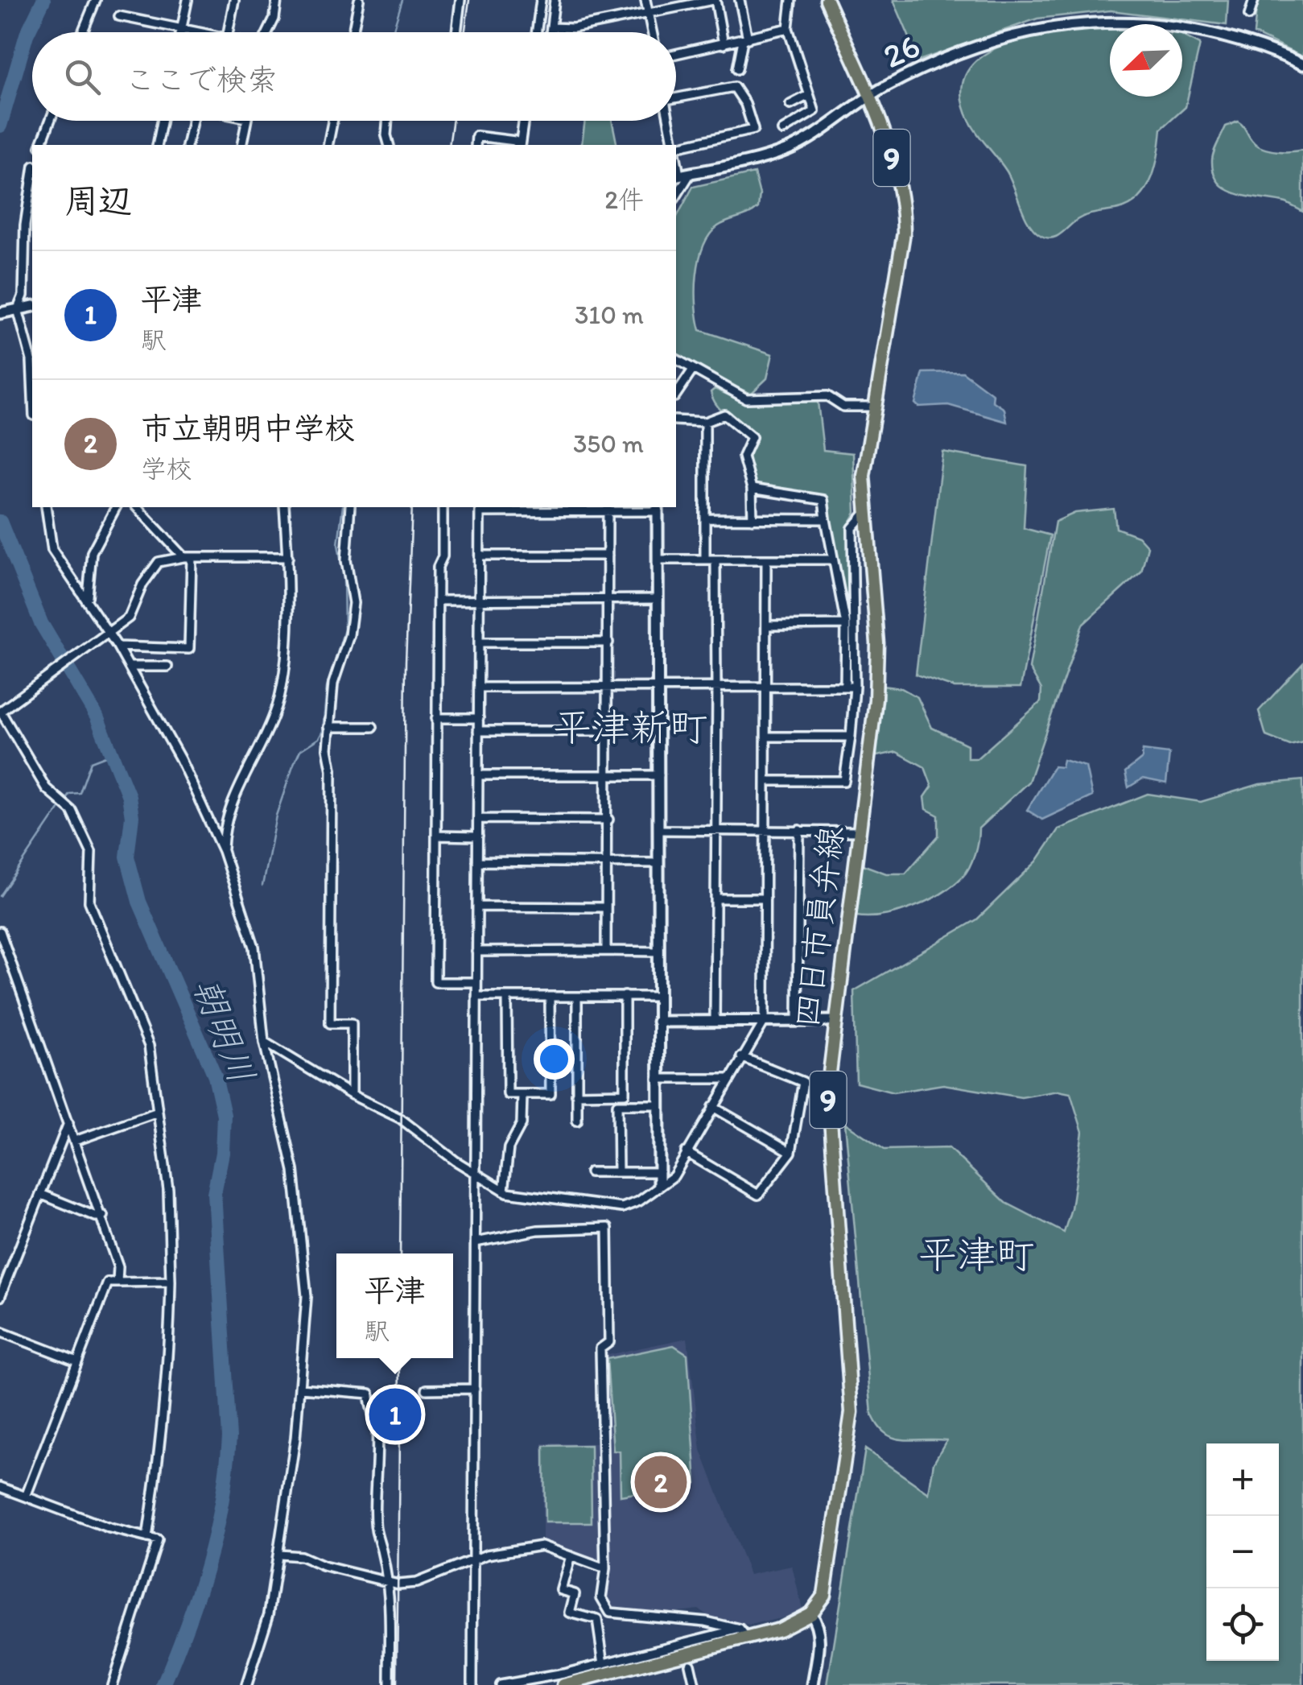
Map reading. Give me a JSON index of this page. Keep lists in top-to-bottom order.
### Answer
{
  "streets": {
    "main road": ["9", "四日市員弁線"],
    "street": ["26"]
  },
  "crossings": [
    ["26", "四日市員弁線"]
  ],
  "districts": ["平津新町", "平津町"],
  "water": ["朝明川"],
  "north": "bottom left",
  "page": {
    "search": "ここで検索",
    "heading": ["周辺", "2件"],
    "list": [
      {
        "mark": "1",
        "name": "平津",
        "note": "駅",
        "value": "310 m"
      },
      {
        "mark": "2",
        "name": "市立朝明中学校",
        "note": "学校",
        "value": "350 m"
      }
    ],
    "popup": ["平津", "駅"],
    "pins": ["1", "2"],
    "map_buttons": ["+", "−"]
  }
}
